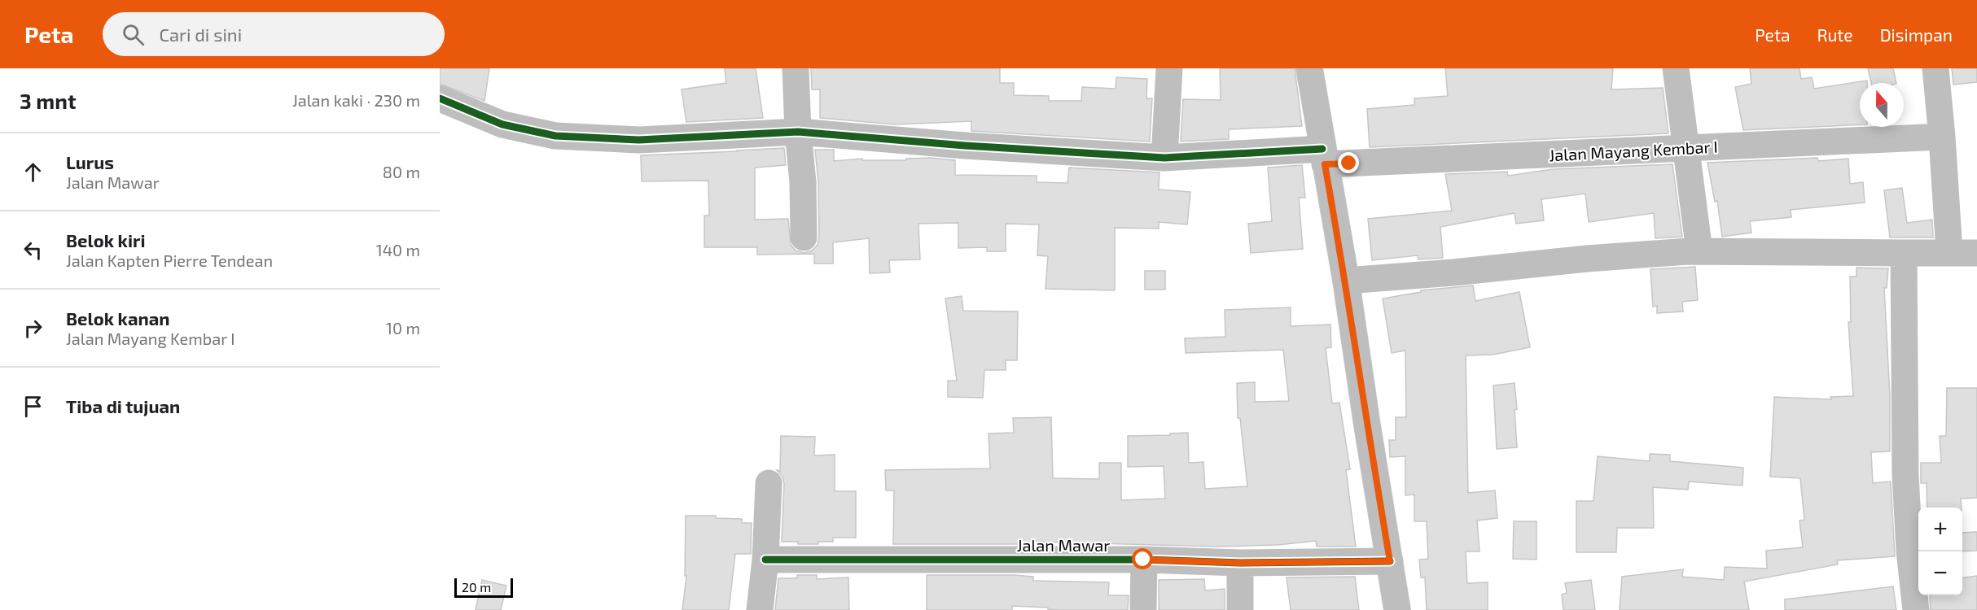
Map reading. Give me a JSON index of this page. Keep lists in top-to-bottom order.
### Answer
{
  "streets": {
    "street": ["Jalan Mayang Kembar I", "Jalan Mawar"]
  },
  "scale_bar": "20 m",
  "north": "top",
  "page": {
    "header": "Peta",
    "search": "Cari di sini",
    "nav": ["Peta", "Rute", "Disimpan"],
    "heading": ["3 mnt", "Jalan kaki · 230 m"],
    "list": [
      ["Lurus", "Jalan Mawar", "80 m"],
      ["Belok kiri", "Jalan Kapten Pierre Tendean", "140 m"],
      ["Belok kanan", "Jalan Mayang Kembar I", "10 m"],
      "Tiba di tujuan"
    ],
    "map_buttons": ["+", "−"],
    "scale": "20 m"
  }
}
